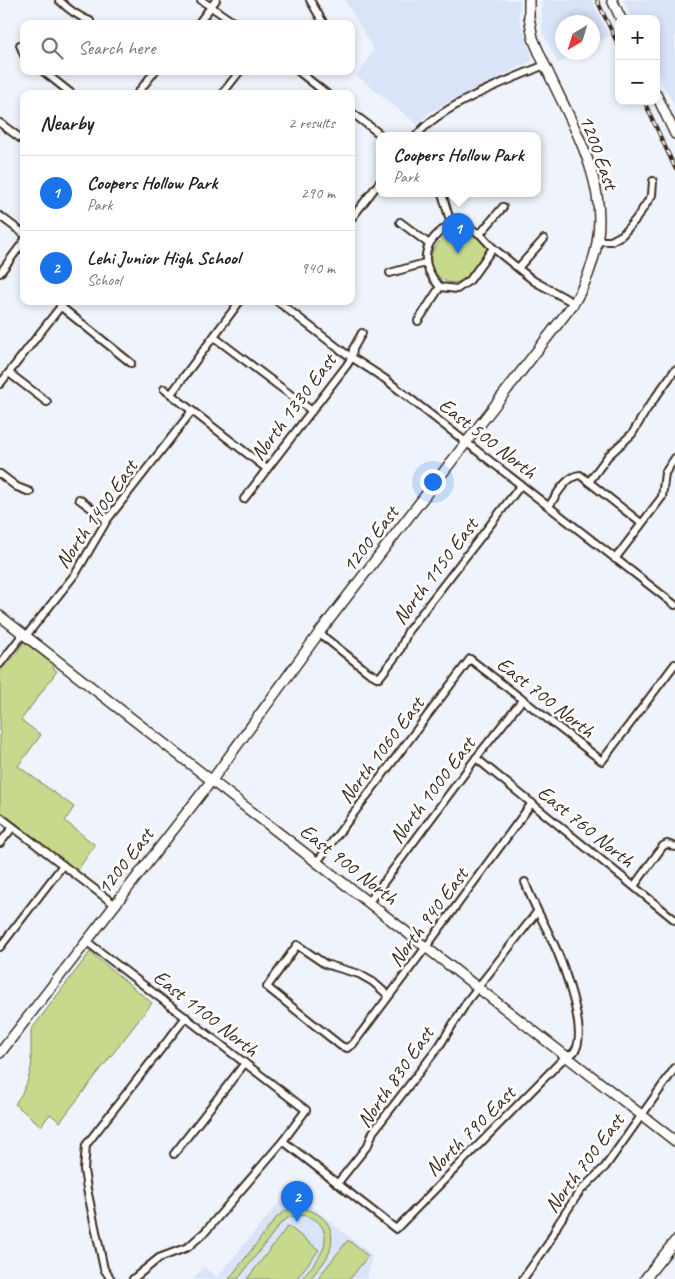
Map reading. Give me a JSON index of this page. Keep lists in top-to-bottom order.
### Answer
{
  "streets": {
    "main road": ["1200 East", "East 900 North"],
    "street": [
      "North 1330 East",
      "East 500 North",
      "North 1400 East",
      "North 1150 East",
      "East 700 North",
      "North 1060 East",
      "North 1000 East",
      "East 760 North",
      "North 940 East",
      "East 1100 North",
      "North 830 East",
      "North 790 East",
      "North 700 East"
    ]
  },
  "crossings": [
    ["1200 East", "East 500 North"],
    ["1200 East", "North 1150 East"],
    ["1200 East", "East 900 North"],
    ["1200 East", "East 1100 North"],
    ["North 1330 East", "East 500 North"],
    ["East 500 North", "North 1150 East"],
    ["North 1400 East", "East 900 North"],
    ["East 700 North", "North 1060 East"],
    ["East 700 North", "North 1000 East"],
    ["North 1060 East", "East 900 North"],
    ["North 1000 East", "East 760 North"],
    ["North 1000 East", "East 900 North"],
    ["East 760 North", "North 940 East"],
    ["East 900 North", "North 940 East"],
    ["East 900 North", "North 830 East"],
    ["East 900 North", "North 790 East"],
    ["East 900 North", "North 700 East"],
    ["North 830 East", "North 790 East"]
  ],
  "north": "bottom left",
  "page": {
    "map_buttons": ["+", "−"],
    "search": "Search here",
    "heading": ["Nearby", "2 results"],
    "popup": ["Coopers Hollow Park", "Park"],
    "list": [
      {
        "mark": "1",
        "name": "Coopers Hollow Park",
        "note": "Park",
        "value": "290 m"
      },
      {
        "mark": "2",
        "name": "Lehi Junior High School",
        "note": "School",
        "value": "940 m"
      }
    ],
    "pins": ["1", "2"]
  }
}
